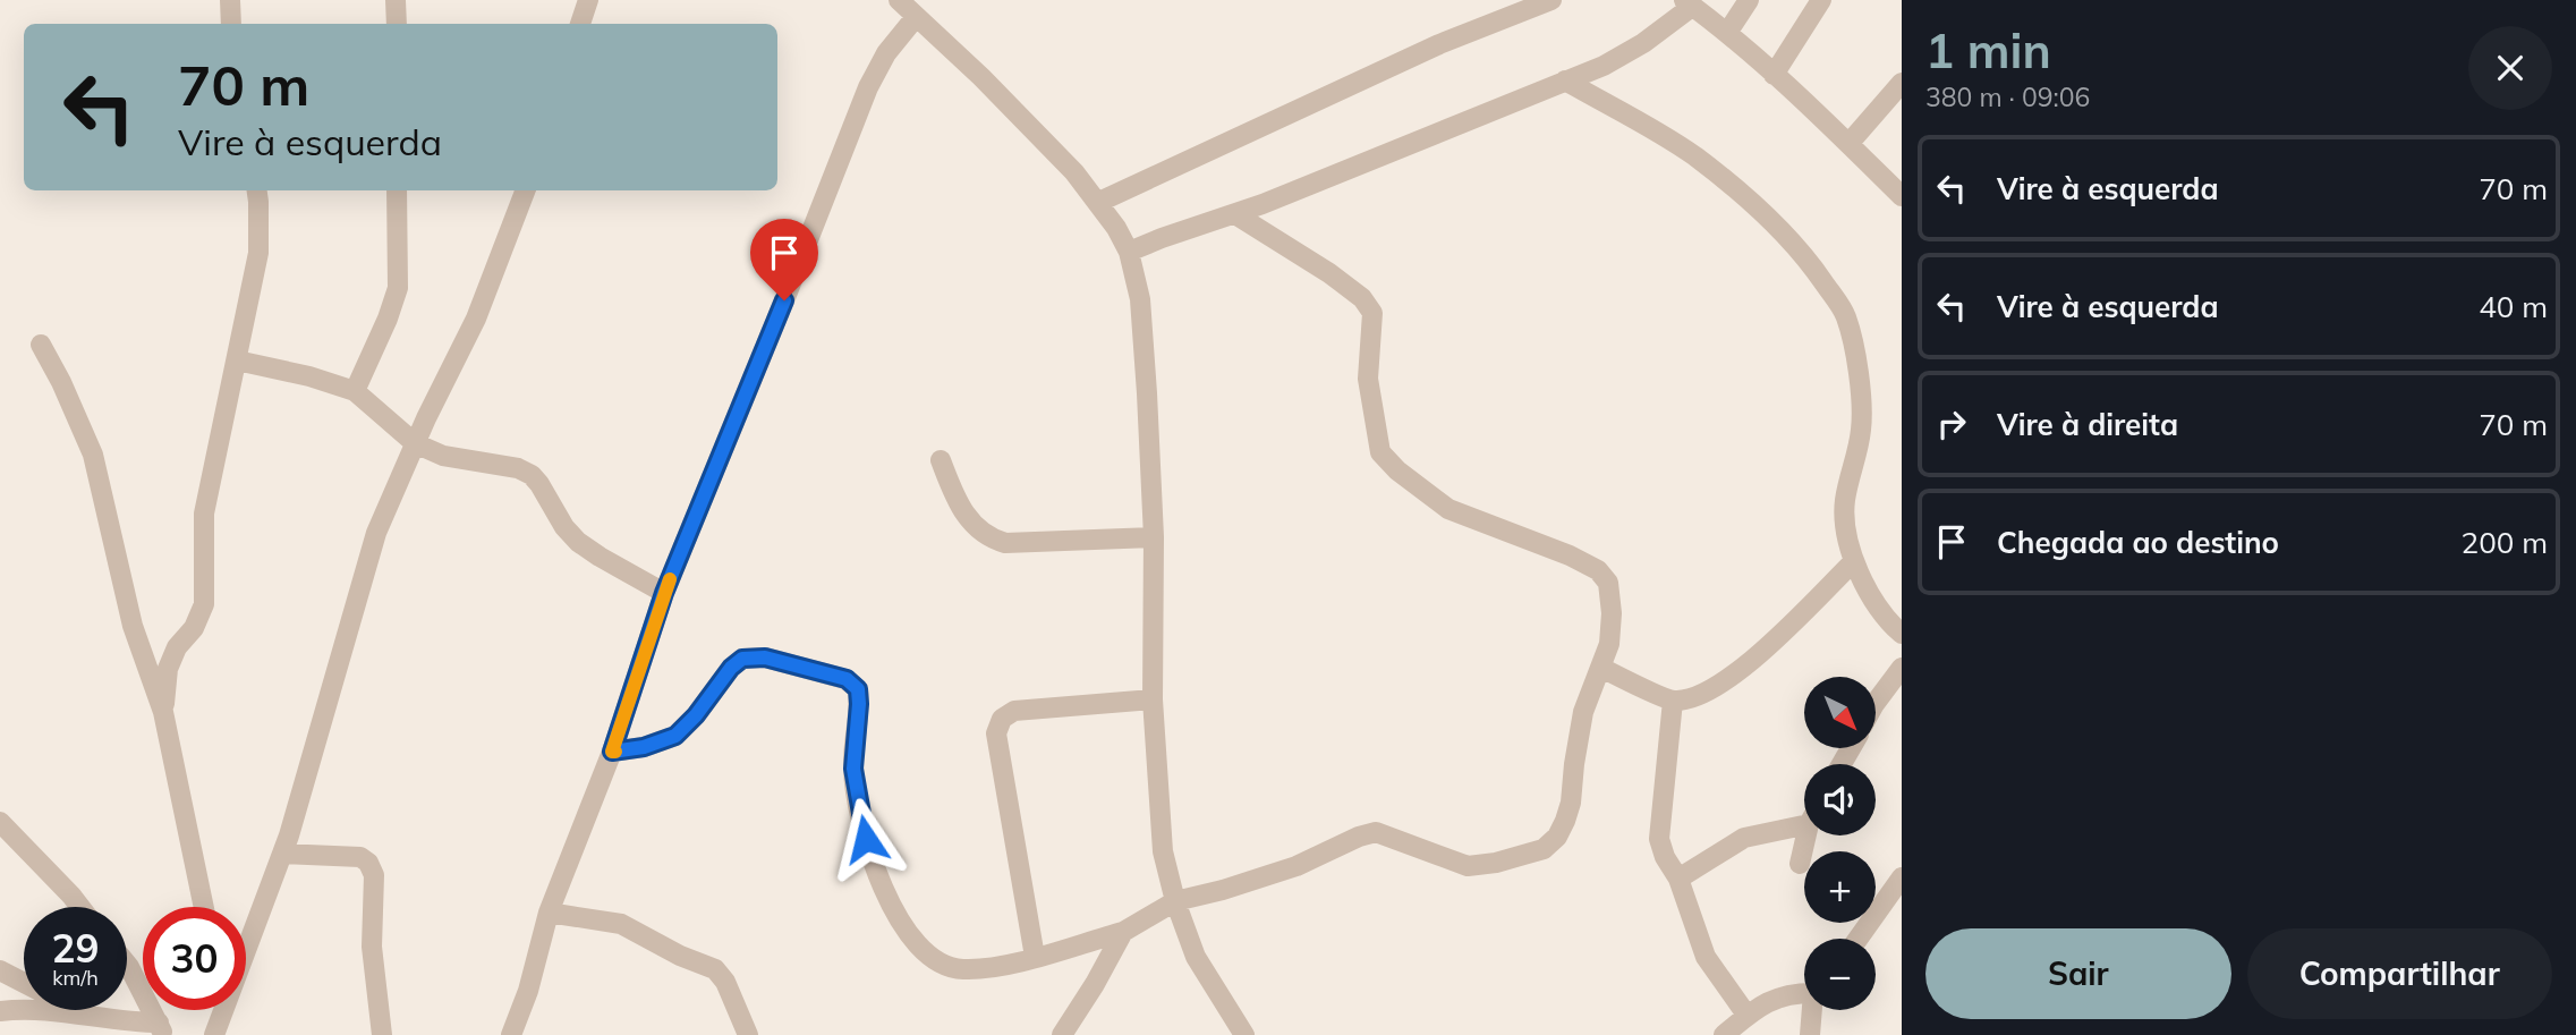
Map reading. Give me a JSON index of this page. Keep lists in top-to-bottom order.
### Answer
{
  "north": "bottom right",
  "page": {
    "heading": ["1 min", "380 m · 09:06"],
    "turn": ["70 m", "Vire à esquerda"],
    "list": [
      {
        "name": "Vire à esquerda",
        "value": "70 m"
      },
      {
        "name": "Vire à esquerda",
        "value": "40 m"
      },
      {
        "name": "Vire à direita",
        "value": "70 m"
      },
      {
        "name": "Chegada ao destino",
        "value": "200 m"
      }
    ],
    "map_buttons": ["+", "−"],
    "speed": "29 km/h",
    "limit": "30",
    "buttons": ["Sair", "Compartilhar"]
  }
}
